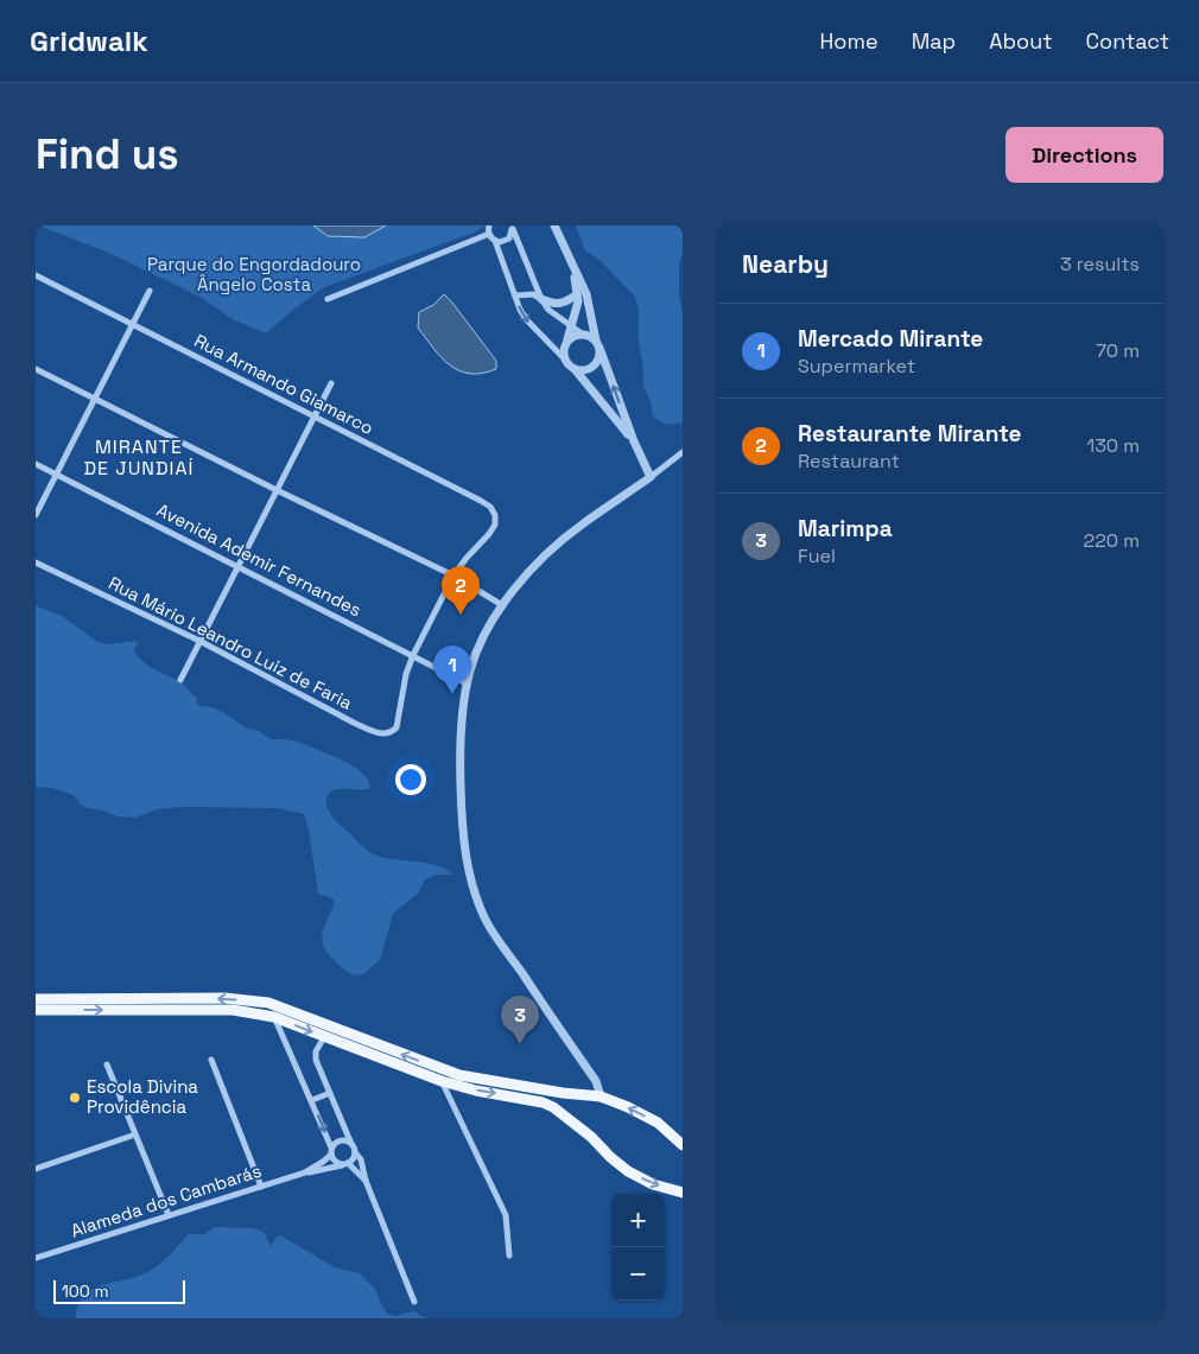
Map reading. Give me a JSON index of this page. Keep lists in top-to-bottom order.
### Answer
{
  "streets": {
    "street": [
      "Rua Armando Giamarco",
      "Avenida Ademir Fernandes",
      "Rua Mário Leandro Luiz de Faria",
      "Alameda dos Cambarás"
    ]
  },
  "crossings": [
    ["Avenida Ademir Fernandes", "Rua Mário Leandro Luiz de Faria"]
  ],
  "districts": ["MIRANTE DE JUNDIAÍ"],
  "parks": ["Parque do Engordadouro Ângelo Costa"],
  "places": ["Escola Divina Providência"],
  "scale_bar": "100 m",
  "page": {
    "header": "Gridwalk",
    "nav": [
      "Home",
      "Map",
      "About",
      "Contact"
    ],
    "buttons": "Directions",
    "title": "Find us",
    "heading": ["Nearby", "3 results"],
    "list": [
      {
        "mark": "1",
        "name": "Mercado Mirante",
        "note": "Supermarket",
        "value": "70 m"
      },
      {
        "mark": "2",
        "name": "Restaurante Mirante",
        "note": "Restaurant",
        "value": "130 m"
      },
      {
        "mark": "3",
        "name": "Marimpa",
        "note": "Fuel",
        "value": "220 m"
      }
    ],
    "pins": ["2", "1", "3"],
    "map_buttons": ["+", "−"],
    "scale": "100 m"
  }
}
